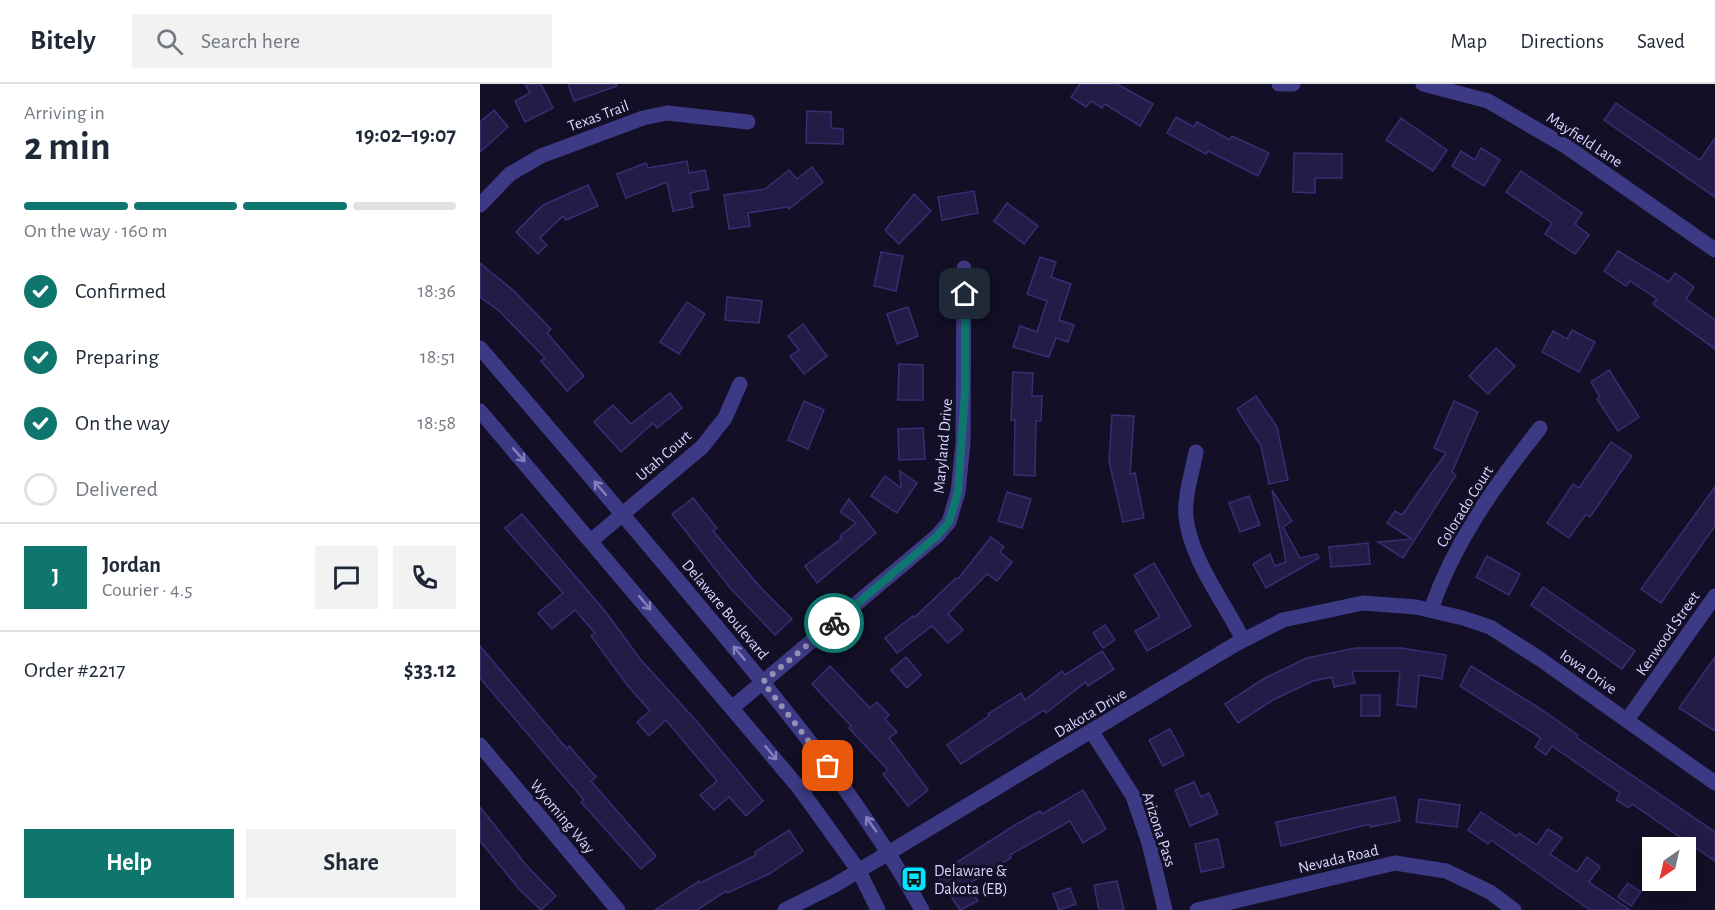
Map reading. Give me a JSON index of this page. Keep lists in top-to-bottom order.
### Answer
{
  "streets": {
    "street": [
      "Texas Trail",
      "Mayfield Lane",
      "Maryland Drive",
      "Utah Court",
      "Colorado Court",
      "Delaware Boulevard",
      "Kenwood Street",
      "Iowa Drive",
      "Dakota Drive",
      "Wyoming Way",
      "Arizona Pass",
      "Nevada Road"
    ]
  },
  "crossings": [
    ["Maryland Drive", "Delaware Boulevard"],
    ["Utah Court", "Delaware Boulevard"],
    ["Colorado Court", "Iowa Drive"],
    ["Colorado Court", "Dakota Drive"],
    ["Delaware Boulevard", "Dakota Drive"],
    ["Kenwood Street", "Iowa Drive"],
    ["Iowa Drive", "Dakota Drive"],
    ["Dakota Drive", "Arizona Pass"]
  ],
  "places": {
    "bus stop": ["Delaware & Dakota (EB)"]
  },
  "north": "bottom left",
  "page": {
    "header": "Bitely",
    "search": "Search here",
    "nav": ["Map", "Directions", "Saved"],
    "heading": ["2 min", "Arriving in", "19:02–19:07"],
    "panel": [
      "Jordan",
      "Courier · 4.5",
      "Order #2217",
      "$33.12"
    ],
    "bar": "On the way · 160 m",
    "list": [
      ["Confirmed", "18:36"],
      ["Preparing", "18:51"],
      ["On the way", "18:58"],
      "Delivered"
    ],
    "round": "J",
    "buttons": ["Help", "Share"]
  }
}
